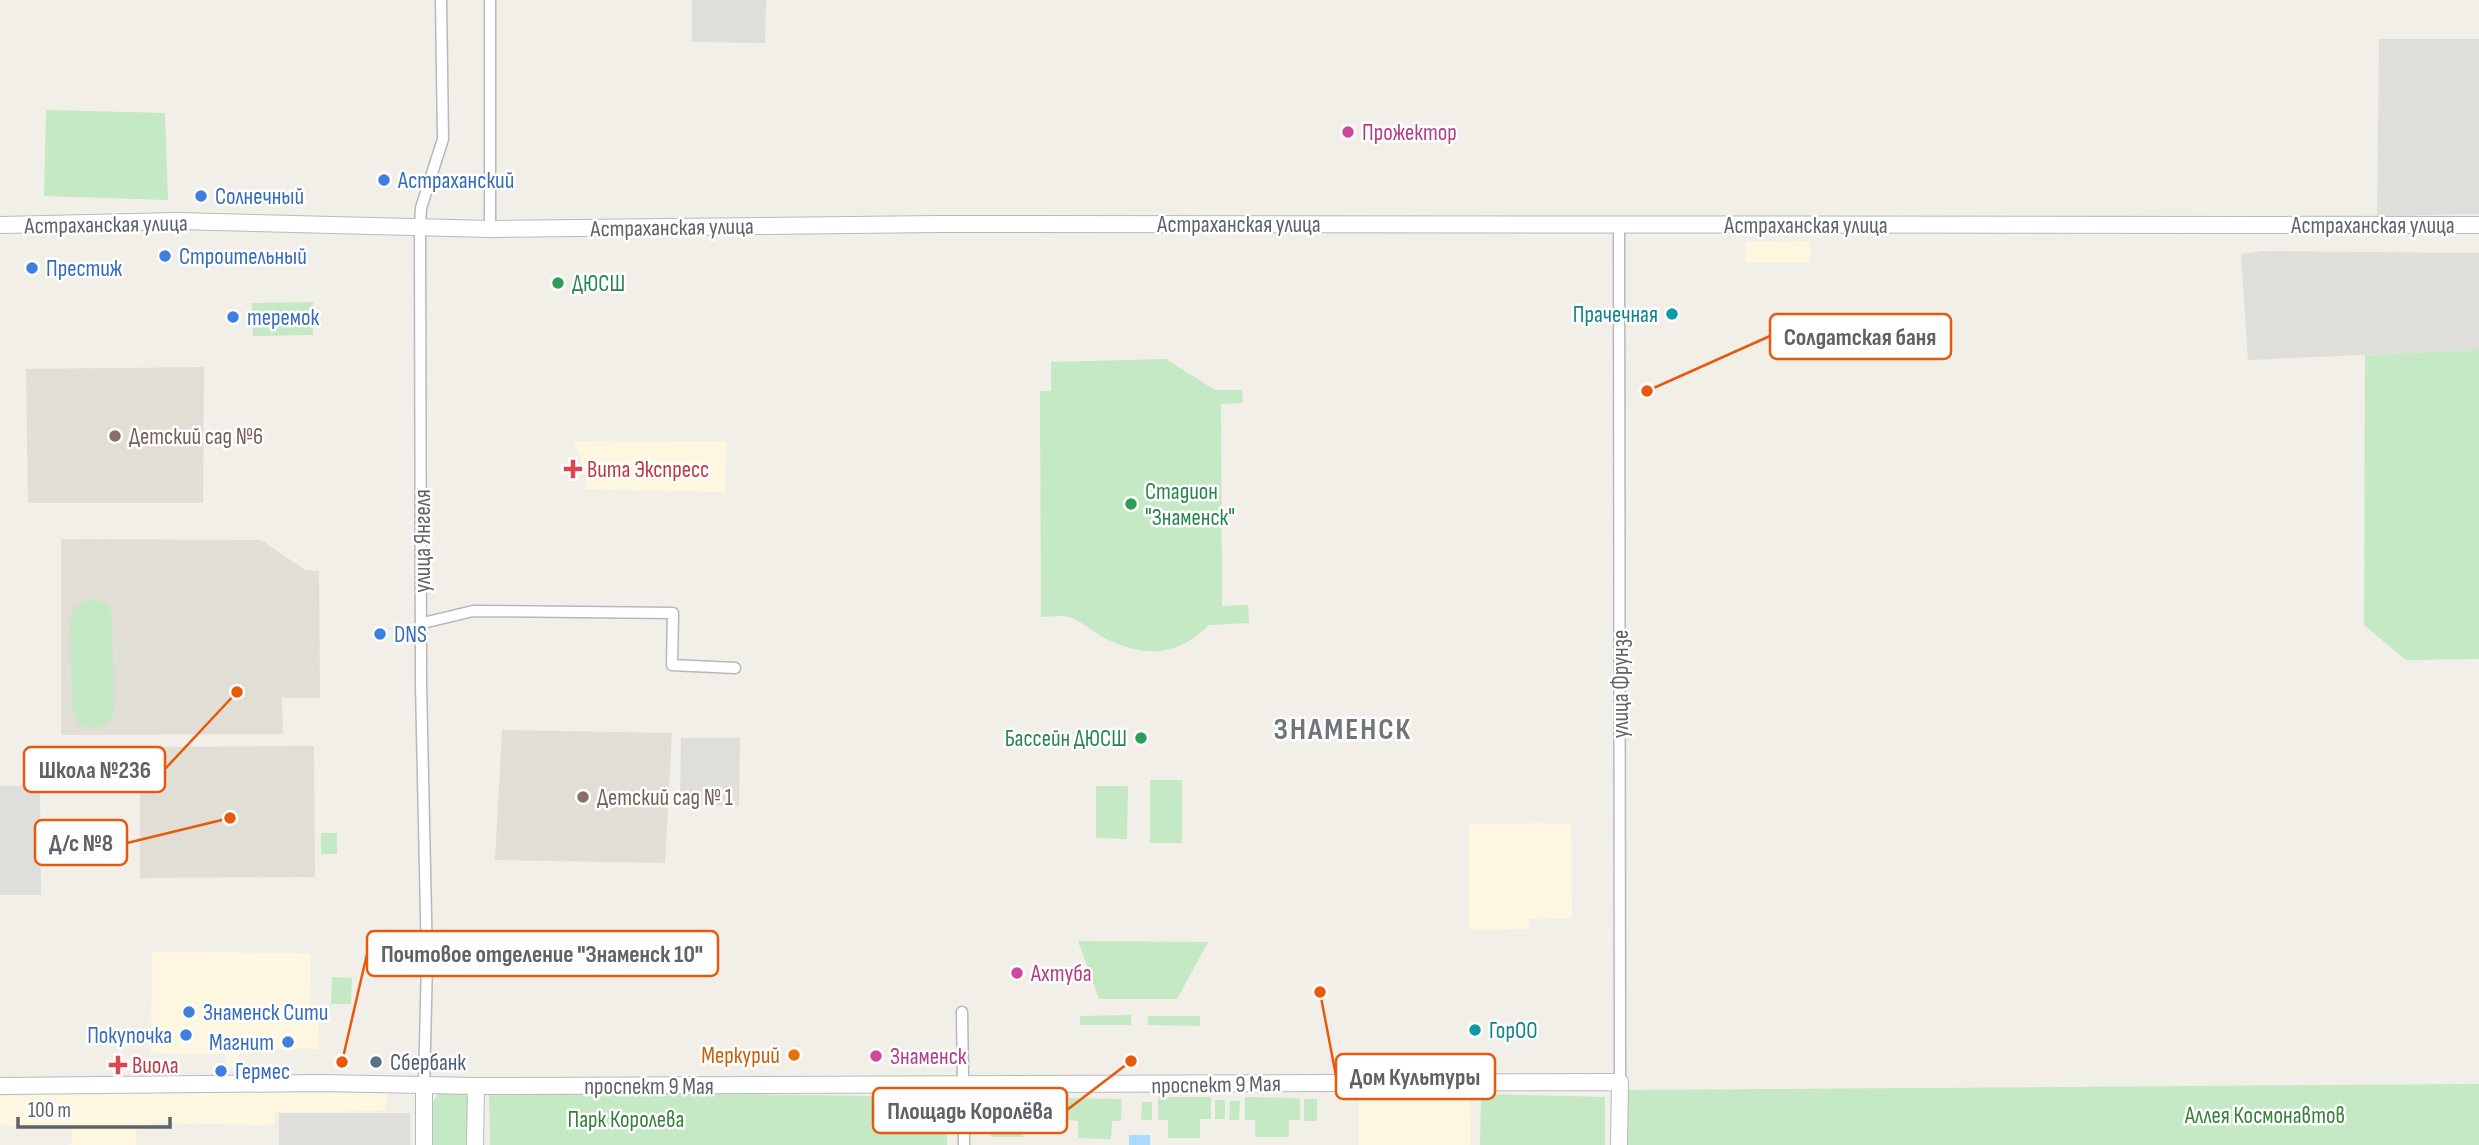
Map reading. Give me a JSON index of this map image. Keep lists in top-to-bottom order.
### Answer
{
  "streets": {
    "street": [
      "Астраханская улица",
      "улица Янгеля",
      "улица Фрунзе",
      "проспект 9 Мая"
    ]
  },
  "crossings": [
    ["Астраханская улица", "улица Янгеля"],
    ["Астраханская улица", "улица Фрунзе"],
    ["улица Янгеля", "проспект 9 Мая"],
    ["улица Фрунзе", "проспект 9 Мая"]
  ],
  "districts": ["ЗНАМЕНСК"],
  "parks": ["Аллея Космонавтов", "Парк Королева"],
  "places": {
    "other": [
      "Прожектор",
      "Астраханский",
      "Солнечный",
      "Строительный",
      "Престиж",
      "ДЮСШ",
      "Прачечная",
      "теремок",
      "Солдатская баня",
      "Детский сад №6",
      "Стадион \"Знаменск\"",
      "DNS",
      "Школа №236",
      "Бассейн ДЮСШ",
      "Детский сад № 1",
      "Д/с №8",
      "Ахтуба",
      "Дом Культуры",
      "Знаменск Сити",
      "ГорОО",
      "Покупочка",
      "Магнит",
      "Меркурий",
      "Знаменск",
      "Площадь Королёва",
      "Почтовое отделение \"Знаменск 10\"",
      "Сбербанк",
      "Гермес"
    ],
    "health": ["Вита Экспресс", "Виола"]
  },
  "scale_bar": "100 m"
}
